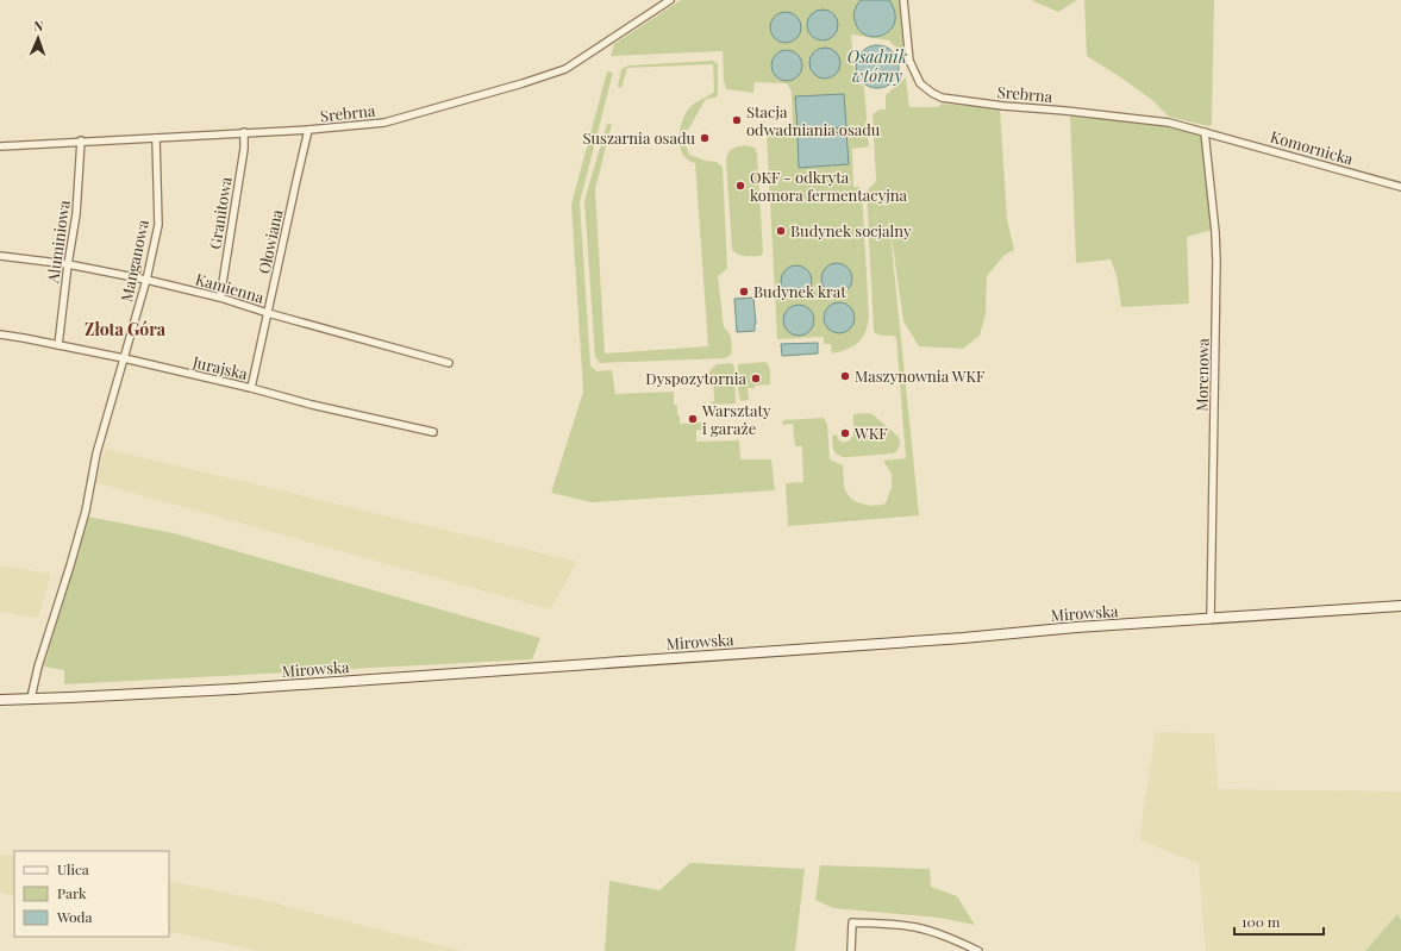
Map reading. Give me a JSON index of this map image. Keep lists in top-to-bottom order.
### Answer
{
  "streets": {
    "street": [
      "Srebrna",
      "Komornicka",
      "Granitowa",
      "Aluminiowa",
      "Ołowiana",
      "Manganowa",
      "Kamienna",
      "Jurajska",
      "Morenowa",
      "Mirowska"
    ]
  },
  "crossings": [
    ["Srebrna", "Komornicka"],
    ["Srebrna", "Granitowa"],
    ["Srebrna", "Aluminiowa"],
    ["Srebrna", "Ołowiana"],
    ["Srebrna", "Manganowa"],
    ["Srebrna", "Morenowa"],
    ["Granitowa", "Kamienna"],
    ["Aluminiowa", "Kamienna"],
    ["Aluminiowa", "Jurajska"],
    ["Ołowiana", "Kamienna"],
    ["Ołowiana", "Jurajska"],
    ["Manganowa", "Kamienna"],
    ["Manganowa", "Jurajska"],
    ["Manganowa", "Mirowska"],
    ["Morenowa", "Mirowska"]
  ],
  "districts": ["Złota Góra"],
  "water": ["Osadnik wtórny"],
  "places": [
    "Stacja odwadniania osadu",
    "Suszarnia osadu",
    "OKF - odkryta komora fermentacyjna",
    "Budynek socjalny",
    "Budynek krat",
    "Maszynownia WKF",
    "Dyspozytornia",
    "Warsztaty i garaże",
    "WKF"
  ],
  "legend": ["Ulica", "Park", "Woda"],
  "scale_bar": "100 m",
  "north": "top"
}
